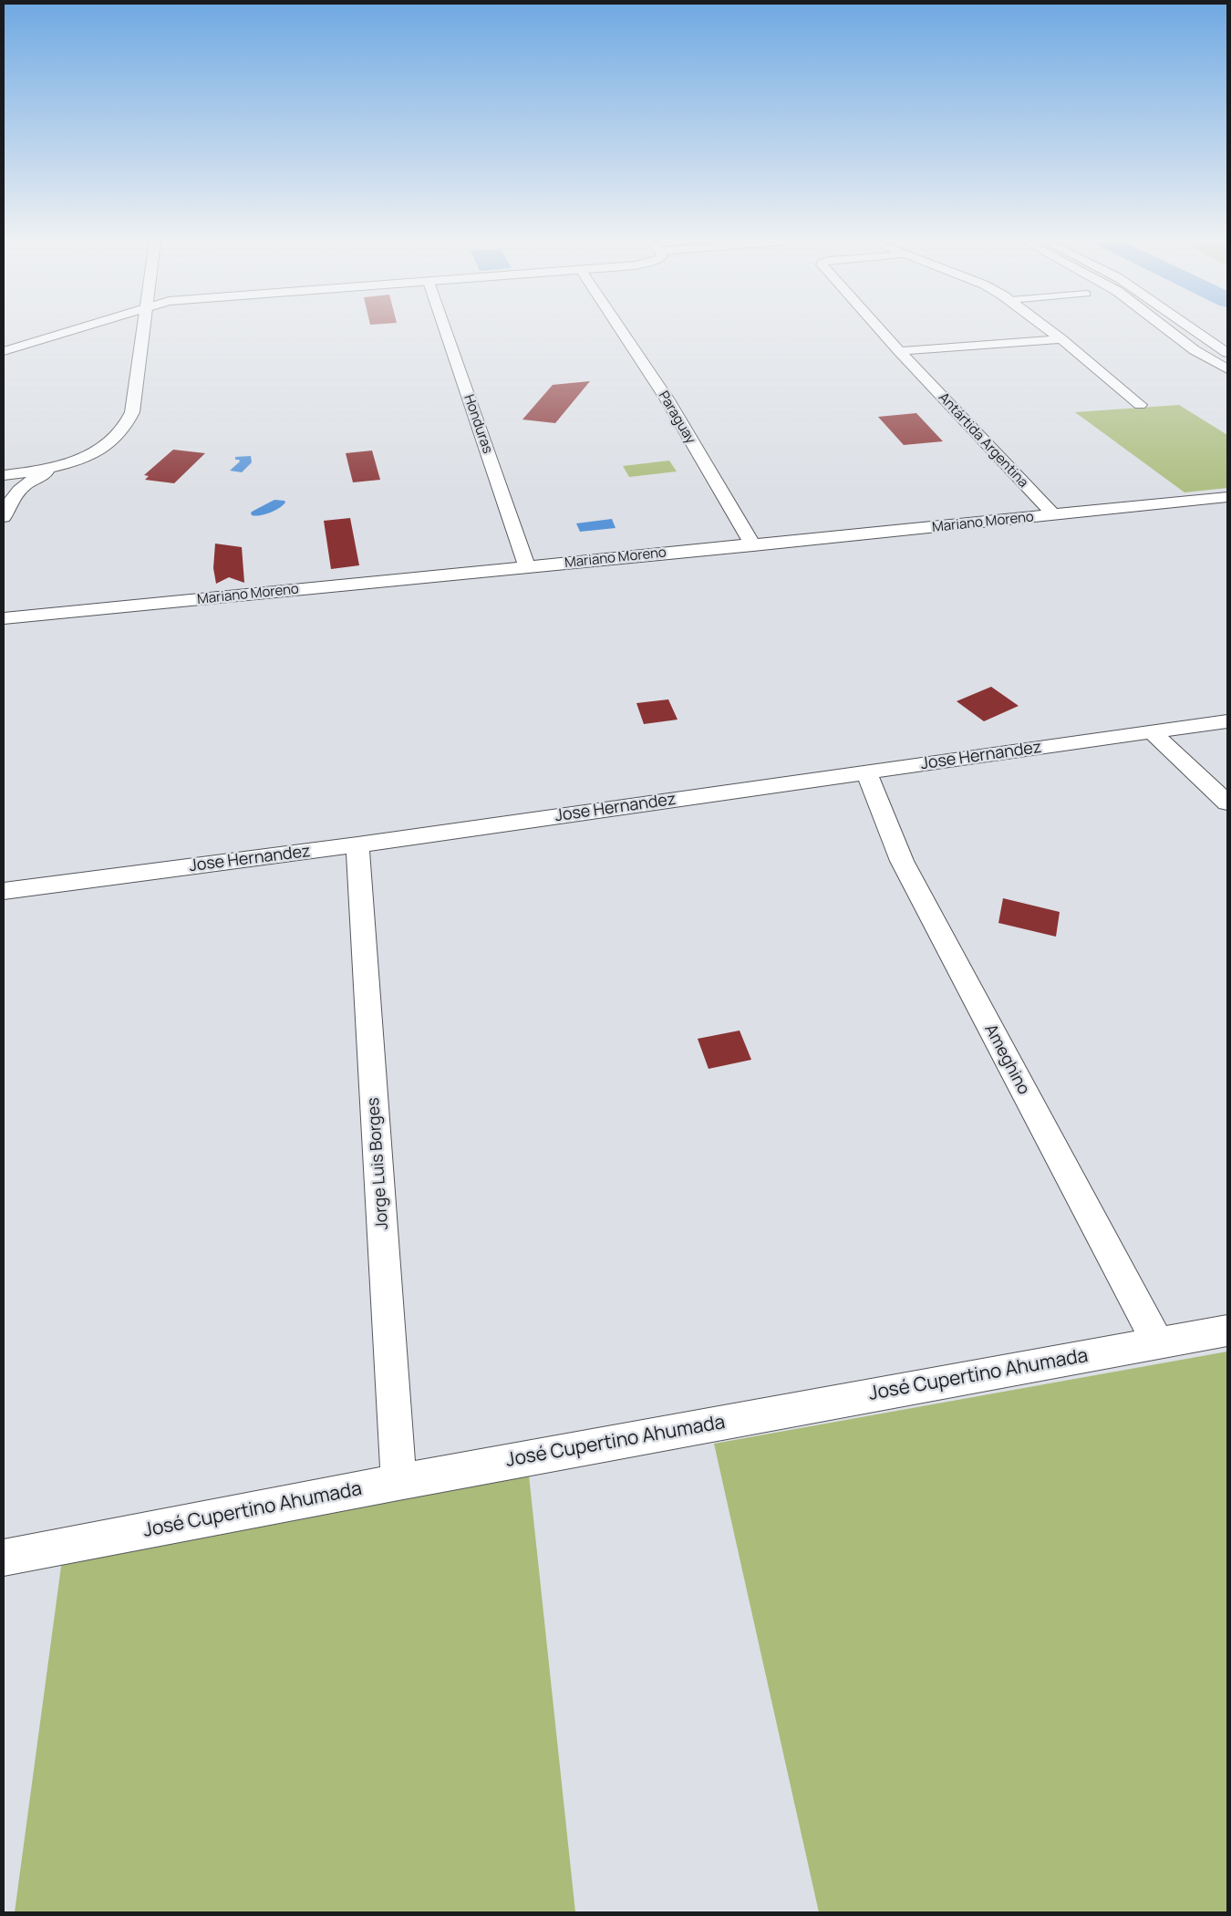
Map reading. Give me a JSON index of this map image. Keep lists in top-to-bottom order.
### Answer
{
  "streets": {
    "street": [
      "Paraguay",
      "Honduras",
      "Antártida Argentina",
      "Mariano Moreno",
      "Jose Hernandez",
      "Ameghino",
      "Jorge Luis Borges",
      "José Cupertino Ahumada"
    ]
  },
  "crossings": [
    ["Paraguay", "Mariano Moreno"],
    ["Honduras", "Mariano Moreno"],
    ["Antártida Argentina", "Mariano Moreno"],
    ["Jose Hernandez", "Ameghino"],
    ["Jose Hernandez", "Jorge Luis Borges"],
    ["Ameghino", "José Cupertino Ahumada"],
    ["Jorge Luis Borges", "José Cupertino Ahumada"]
  ]
}
